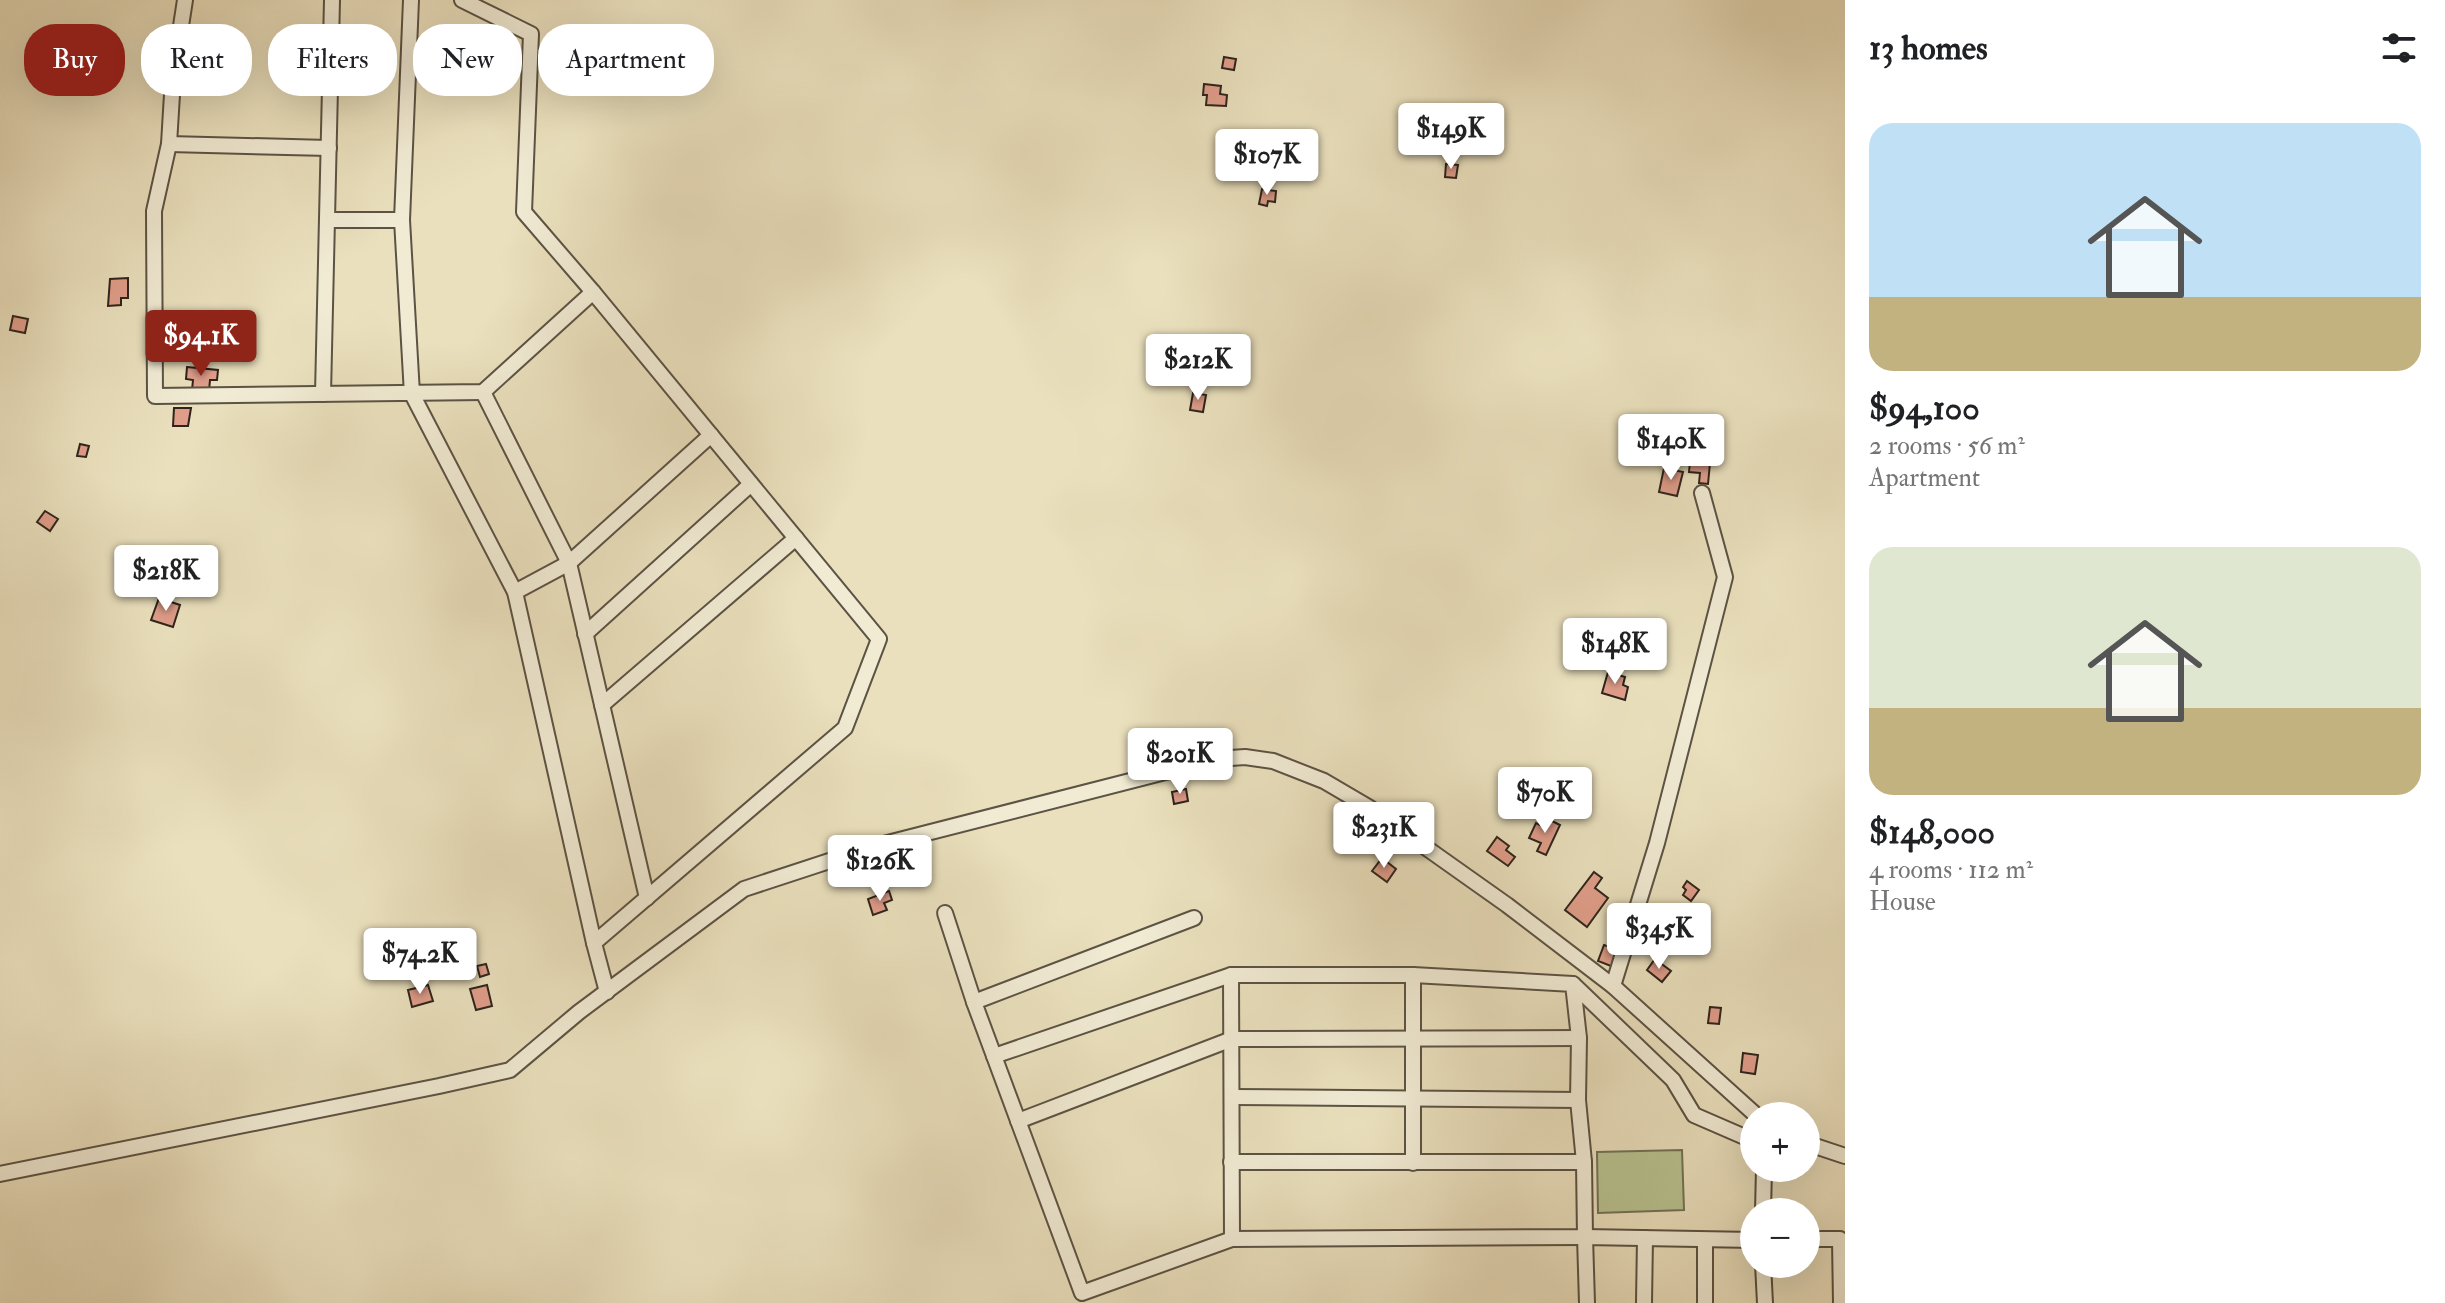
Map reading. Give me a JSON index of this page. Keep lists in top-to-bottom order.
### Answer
{
  "page": {
    "heading": "13 homes",
    "chip": [
      "Buy",
      "Rent",
      "Filters",
      "New",
      "Apartment"
    ],
    "list": [
      {
        "name": "$94,100",
        "note": "2 rooms · 56 m² · Apartment"
      },
      {
        "name": "$148,000",
        "note": "4 rooms · 112 m² · House"
      }
    ],
    "price": [
      "$149K",
      "$107K",
      "$94.1K",
      "$212K",
      "$140K",
      "$218K",
      "$148K",
      "$201K",
      "$70K",
      "$231K",
      "$126K",
      "$345K",
      "$74.2K"
    ],
    "map_buttons": ["+", "−"]
  }
}
